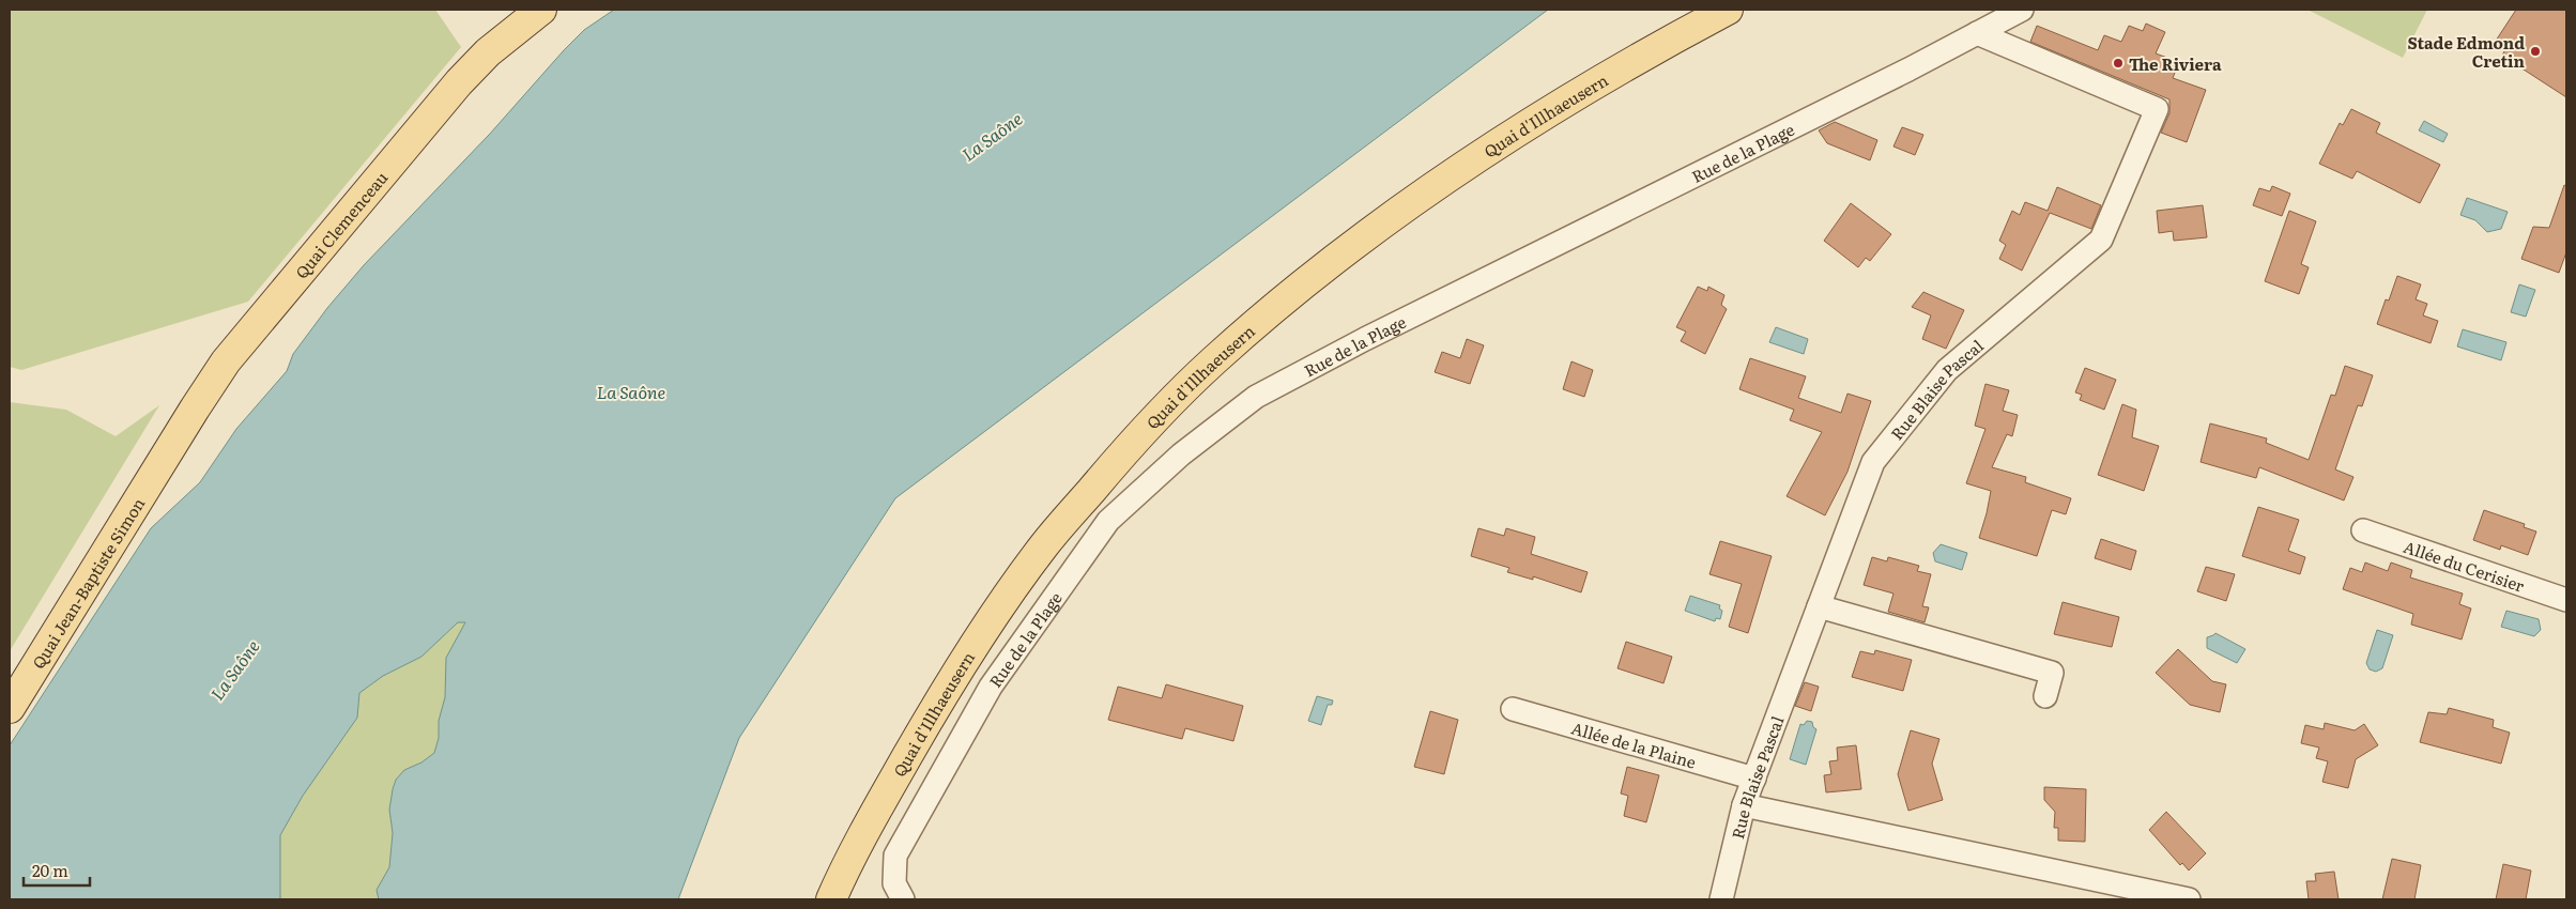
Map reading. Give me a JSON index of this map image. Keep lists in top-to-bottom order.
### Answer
{
  "streets": {
    "main road": ["Quai d'Illhaeusern", "Quai Clemenceau", "Quai Jean-Baptiste Simon"],
    "street": [
      "Rue de la Plage",
      "Rue Blaise Pascal",
      "Allée du Cerisier",
      "Allée de la Plaine"
    ]
  },
  "crossings": [
    ["Rue de la Plage", "Rue Blaise Pascal"],
    ["Quai Clemenceau", "Quai Jean-Baptiste Simon"],
    ["Rue Blaise Pascal", "Allée de la Plaine"]
  ],
  "water": ["La Saône"],
  "places": ["Stade Edmond Cretin", "The Riviera"],
  "scale_bar": "20 m"
}
